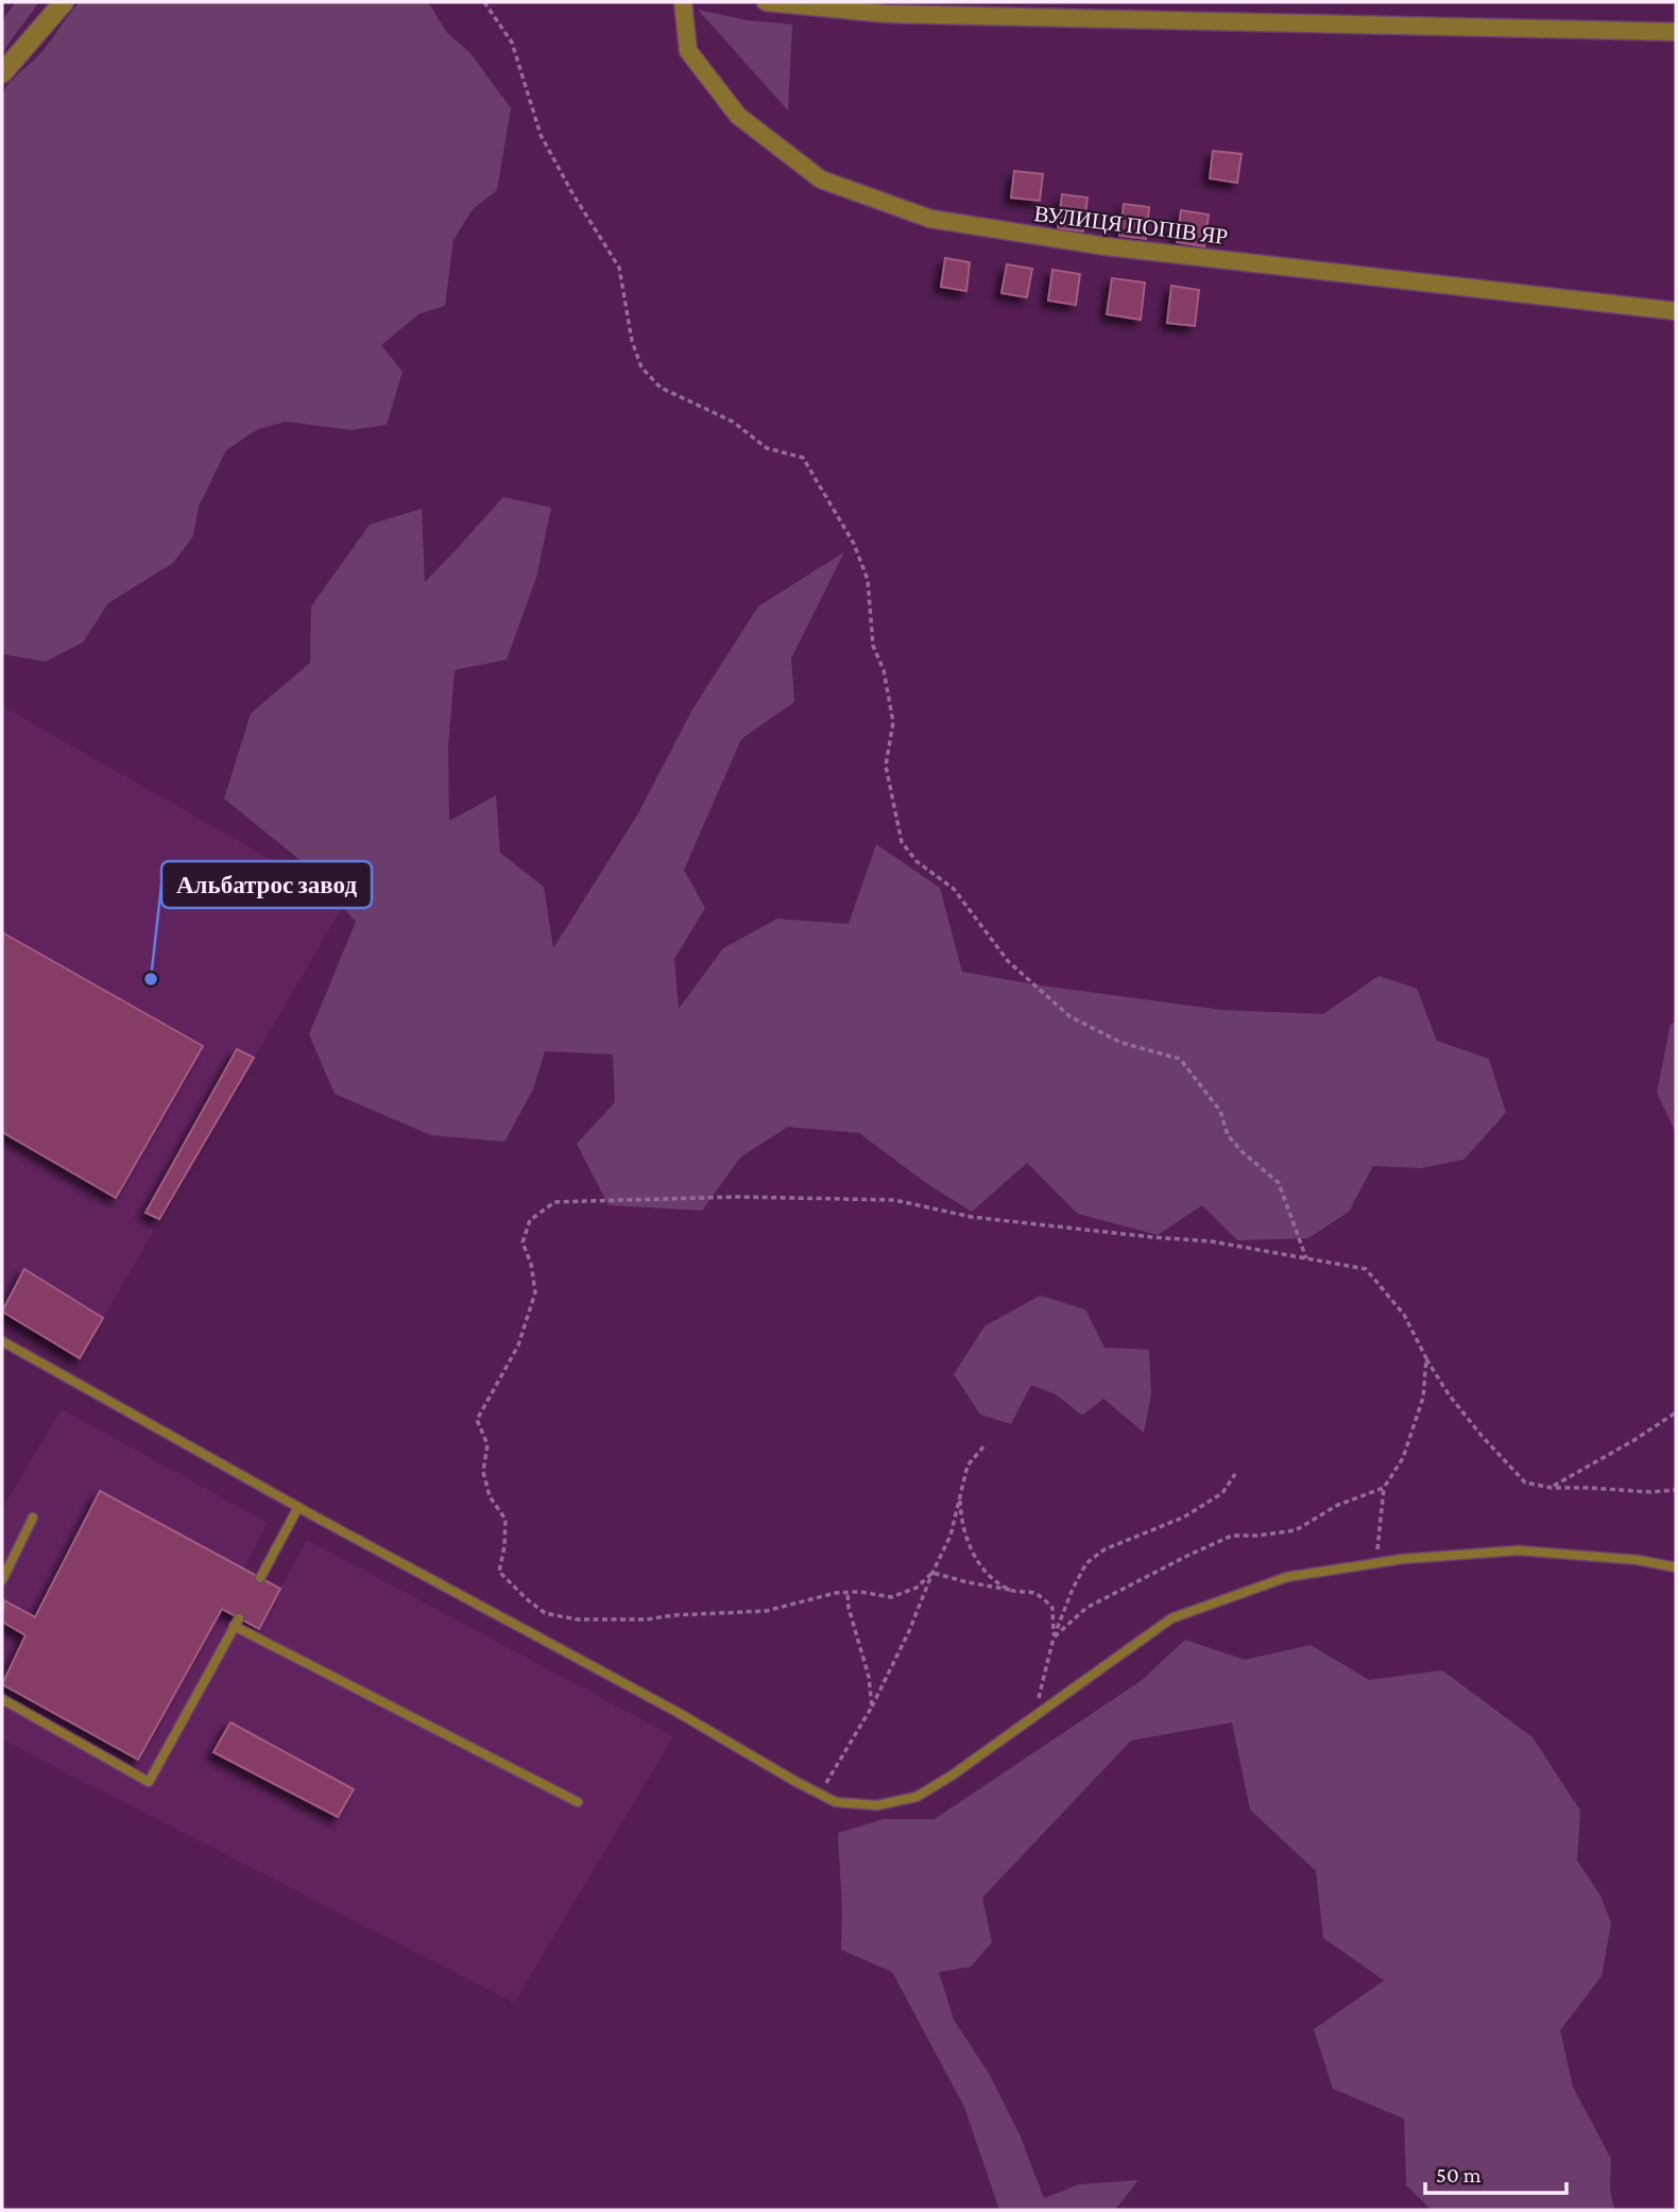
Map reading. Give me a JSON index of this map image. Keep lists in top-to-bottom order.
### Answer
{
  "streets": {
    "street": ["ВУЛИЦЯ ПОПІВ ЯР"]
  },
  "places": ["Альбатрос завод"],
  "scale_bar": "50 m"
}
